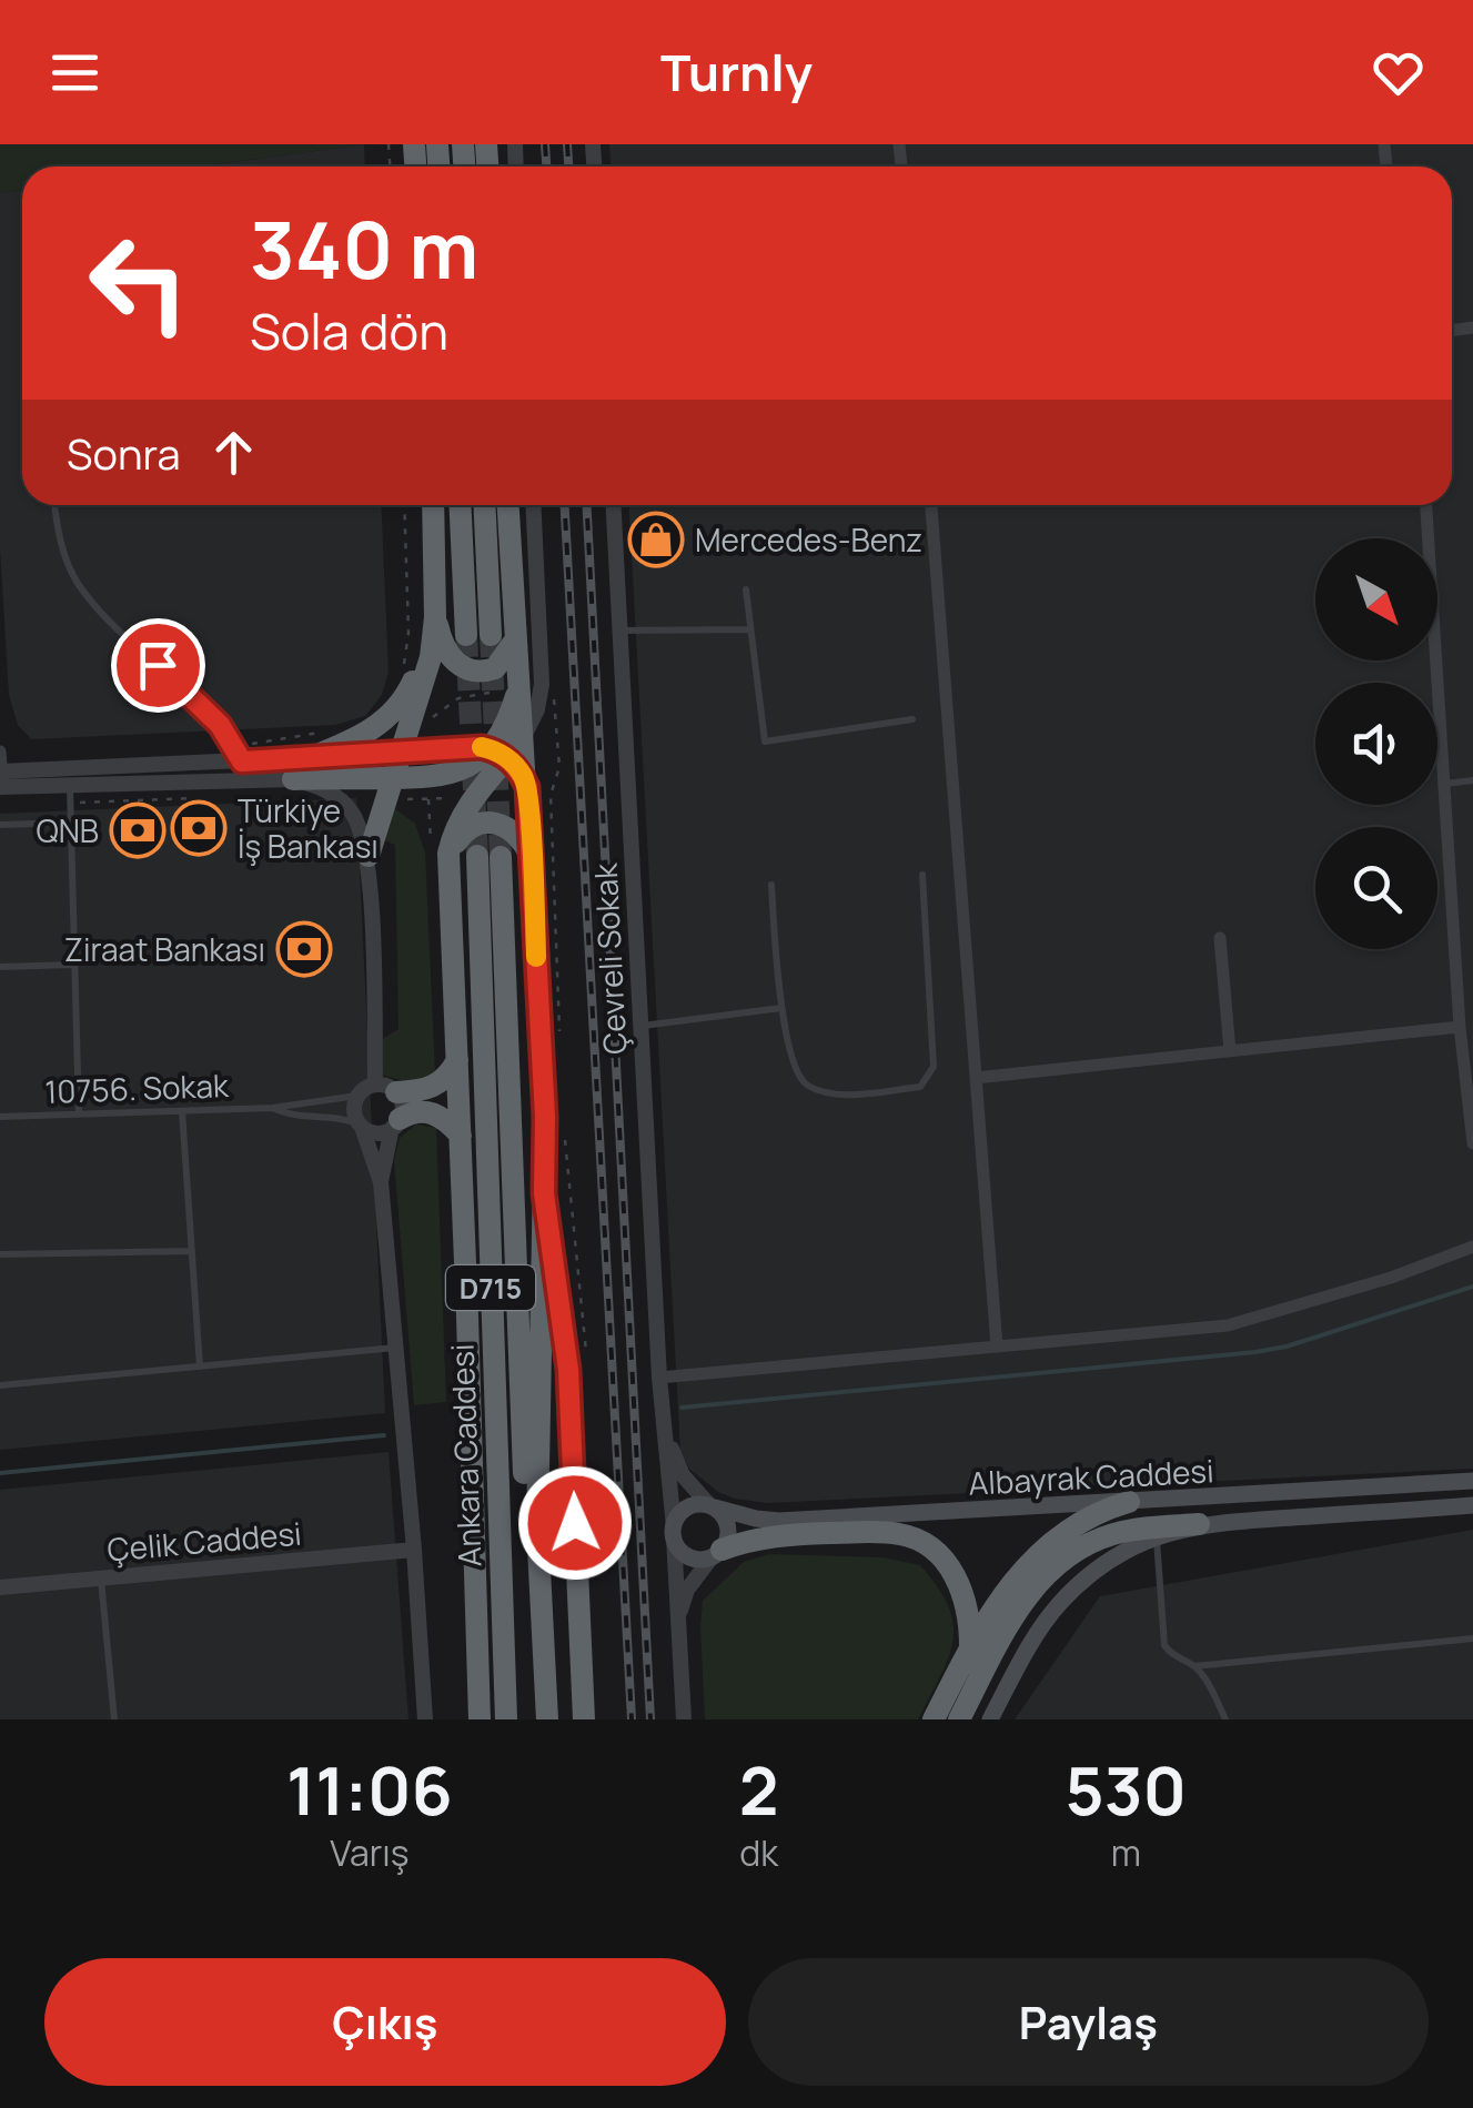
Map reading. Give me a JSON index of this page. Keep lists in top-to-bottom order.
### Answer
{
  "streets": {
    "highway": ["D715", "Ankara Caddesi"],
    "main road": ["Albayrak Caddesi"],
    "street": ["Çevreli Sokak", "Çelik Caddesi"],
    "lane": ["10756. Sokak"]
  },
  "crossings": [
    ["Çevreli Sokak", "Albayrak Caddesi"]
  ],
  "places": {
    "shop": ["Mercedes-Benz"],
    "bank": ["Türkiye İş Bankası", "QNB", "Ziraat Bankası"]
  },
  "north": "bottom right",
  "page": {
    "header": "Turnly",
    "turn": ["340 m", "Sola dön"],
    "then": "Sonra",
    "eta": [
      "11:06",
      "Varış",
      "2",
      "dk",
      "530",
      "m"
    ],
    "buttons": ["Çıkış", "Paylaş"]
  }
}
